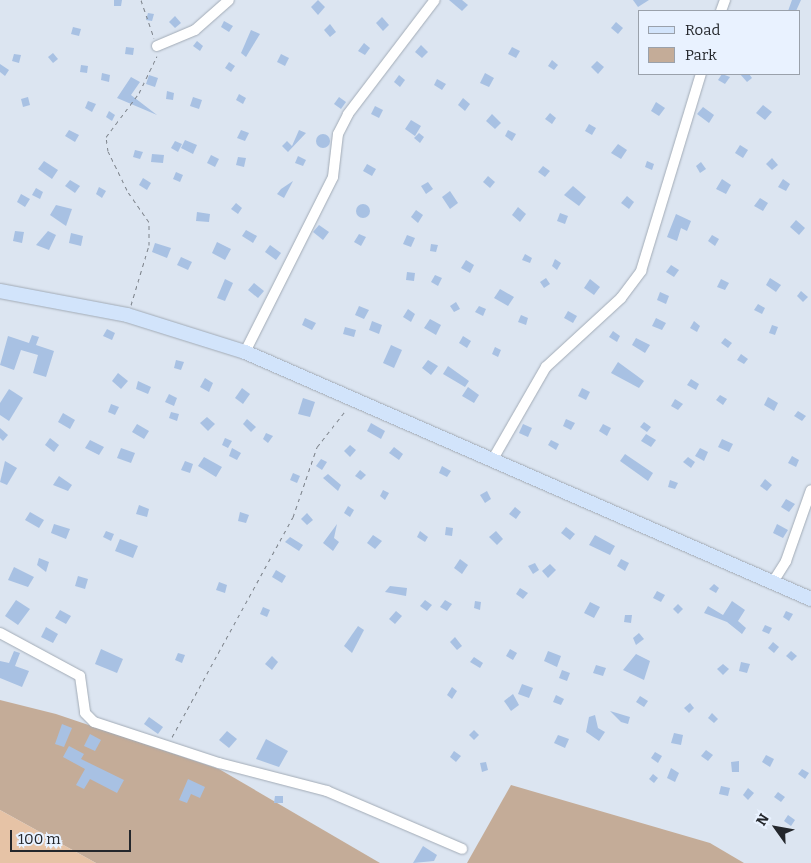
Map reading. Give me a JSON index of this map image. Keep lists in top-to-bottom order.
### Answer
{
  "legend": ["Road", "Park"],
  "scale_bar": "100 m",
  "north": "top left"
}
